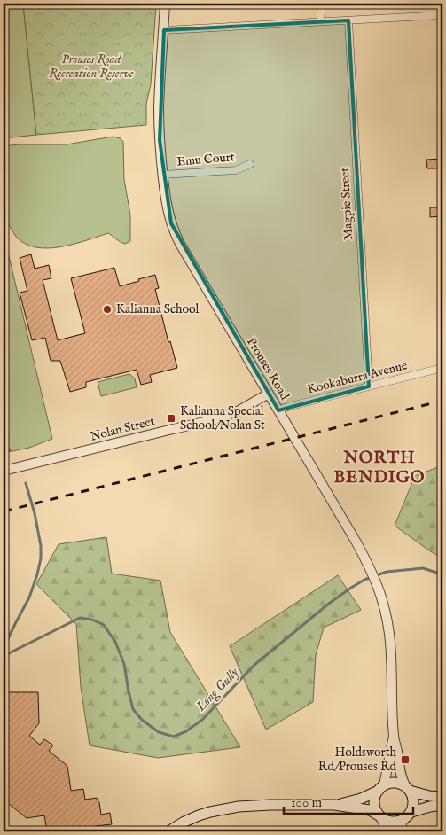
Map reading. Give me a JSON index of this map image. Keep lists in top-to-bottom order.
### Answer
{
  "streets": {
    "street": [
      "Emu Court",
      "Magpie Street",
      "Prouses Road",
      "Kookaburra Avenue",
      "Nolan Street"
    ]
  },
  "crossings": [
    ["Emu Court", "Prouses Road"],
    ["Magpie Street", "Kookaburra Avenue"],
    ["Prouses Road", "Kookaburra Avenue"],
    ["Prouses Road", "Nolan Street"]
  ],
  "districts": ["NORTH BENDIGO"],
  "water": ["Long Gully"],
  "parks": ["Prouses Road Recreation Reserve"],
  "places": {
    "other": ["Kalianna School"],
    "transit": ["Kalianna Special School/Nolan St", "Holdsworth Rd/Prouses Rd"]
  },
  "scale_bar": "100 m"
}
